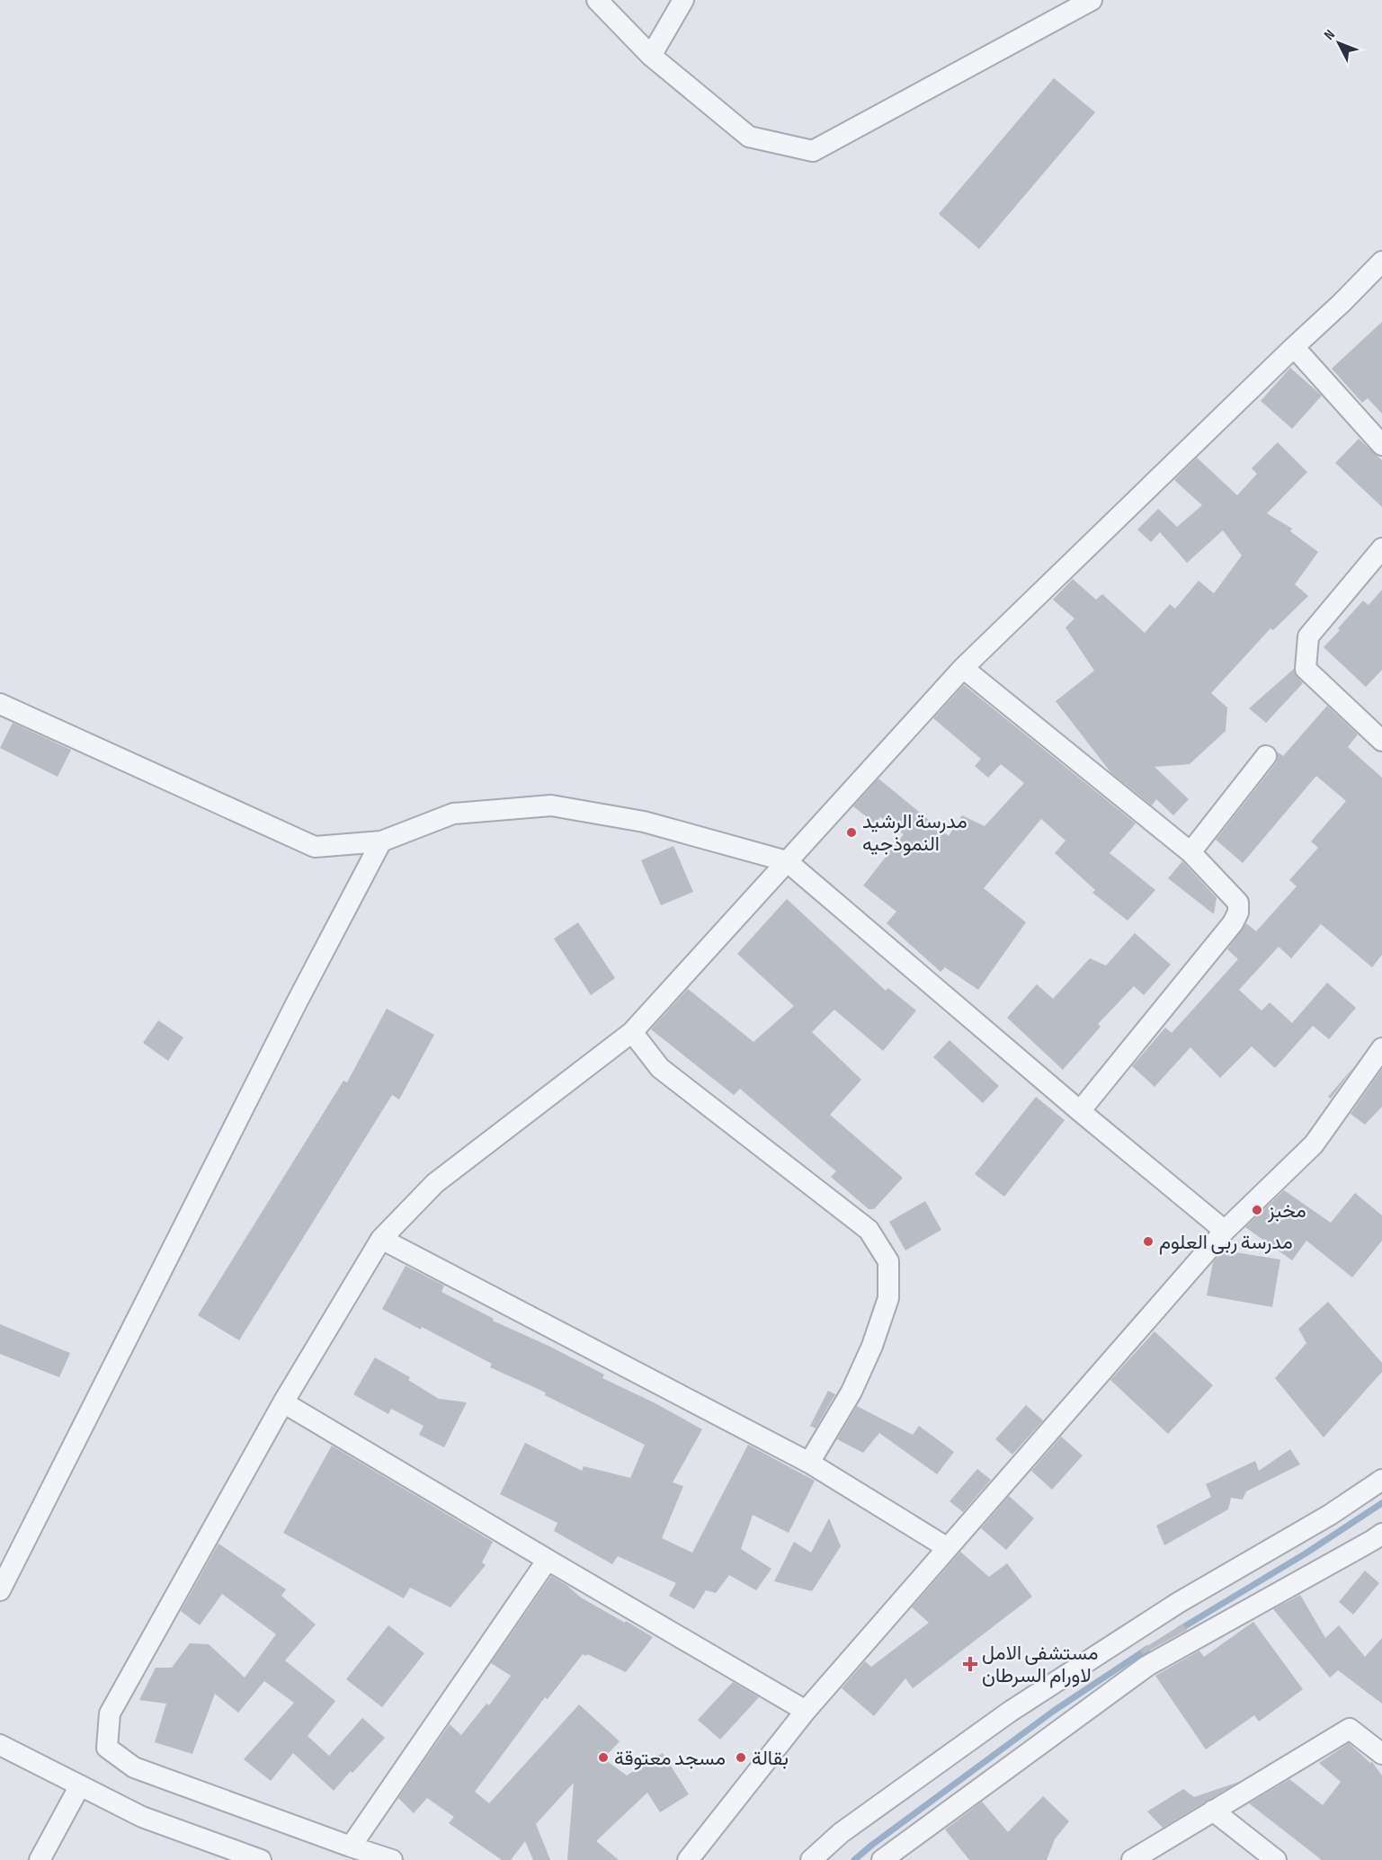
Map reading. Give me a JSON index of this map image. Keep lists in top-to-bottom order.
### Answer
{
  "places": {
    "other": [
      "مدرسة الرشيد النموذجيه",
      "مخبز",
      "مدرسة ربى العلوم",
      "مسجد معتوقة",
      "بقالة"
    ],
    "health": ["مستشفى الامل لاورام السرطان"]
  },
  "north": "top left"
}
